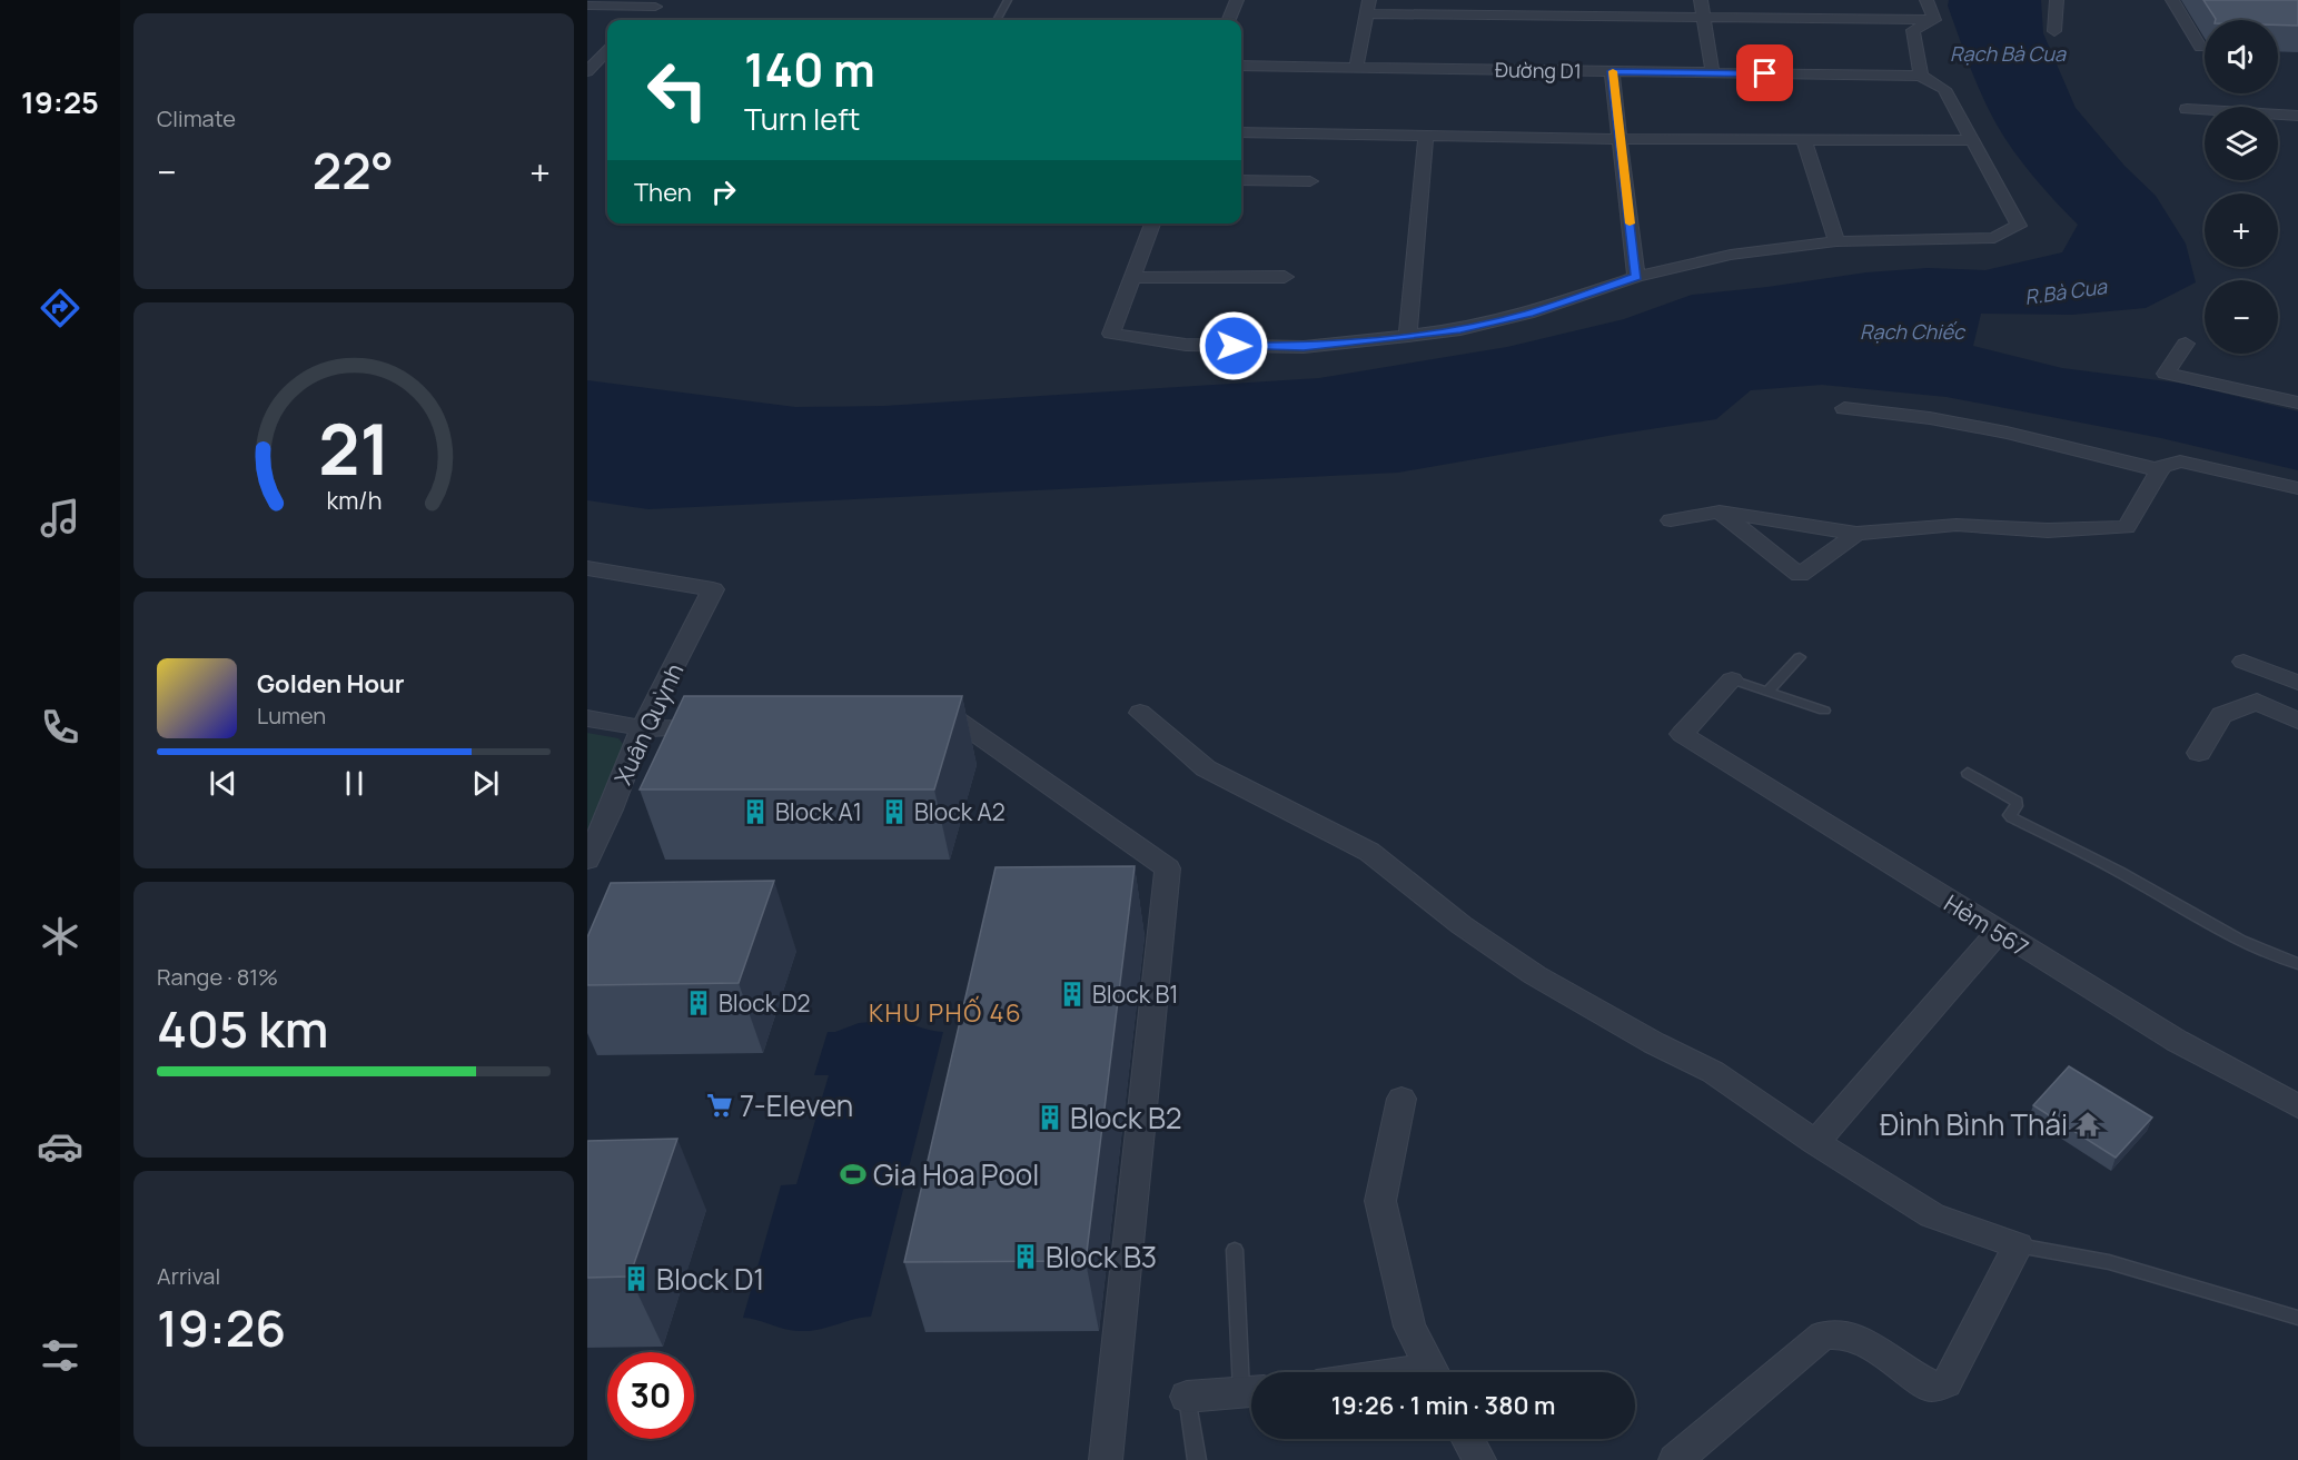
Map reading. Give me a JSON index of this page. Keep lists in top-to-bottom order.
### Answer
{
  "streets": {
    "street": ["Đường D1", "Xuân Quỳnh", "Hẻm 567"]
  },
  "districts": ["KHU PHỐ 46"],
  "water": ["Rạch Bà Cua", "R.Bà Cua", "Rạch Chiếc"],
  "places": {
    "building": [
      "Block A1",
      "Block A2",
      "Block B1",
      "Block D2",
      "Block B2",
      "Block B3",
      "Block D1"
    ],
    "supermarket": ["7-Eleven"],
    "temple": ["Đình Bình Thái"],
    "sports": ["Gia Hoa Pool"]
  },
  "page": {
    "tabs": "19:25",
    "tile": [
      "Climate",
      ["Range · 81%", "405 km"],
      ["Arrival", "19:26"]
    ],
    "map_buttons": ["+", "−"],
    "turn": ["140 m", "Turn left"],
    "heat": ["−", "22°", "+"],
    "then": "Then",
    "song": ["Golden Hour", "Lumen"],
    "limit": "30",
    "trip": "19:26 · 1 min · 380 m",
    "gauge": ["21", "km/h"]
  }
}
